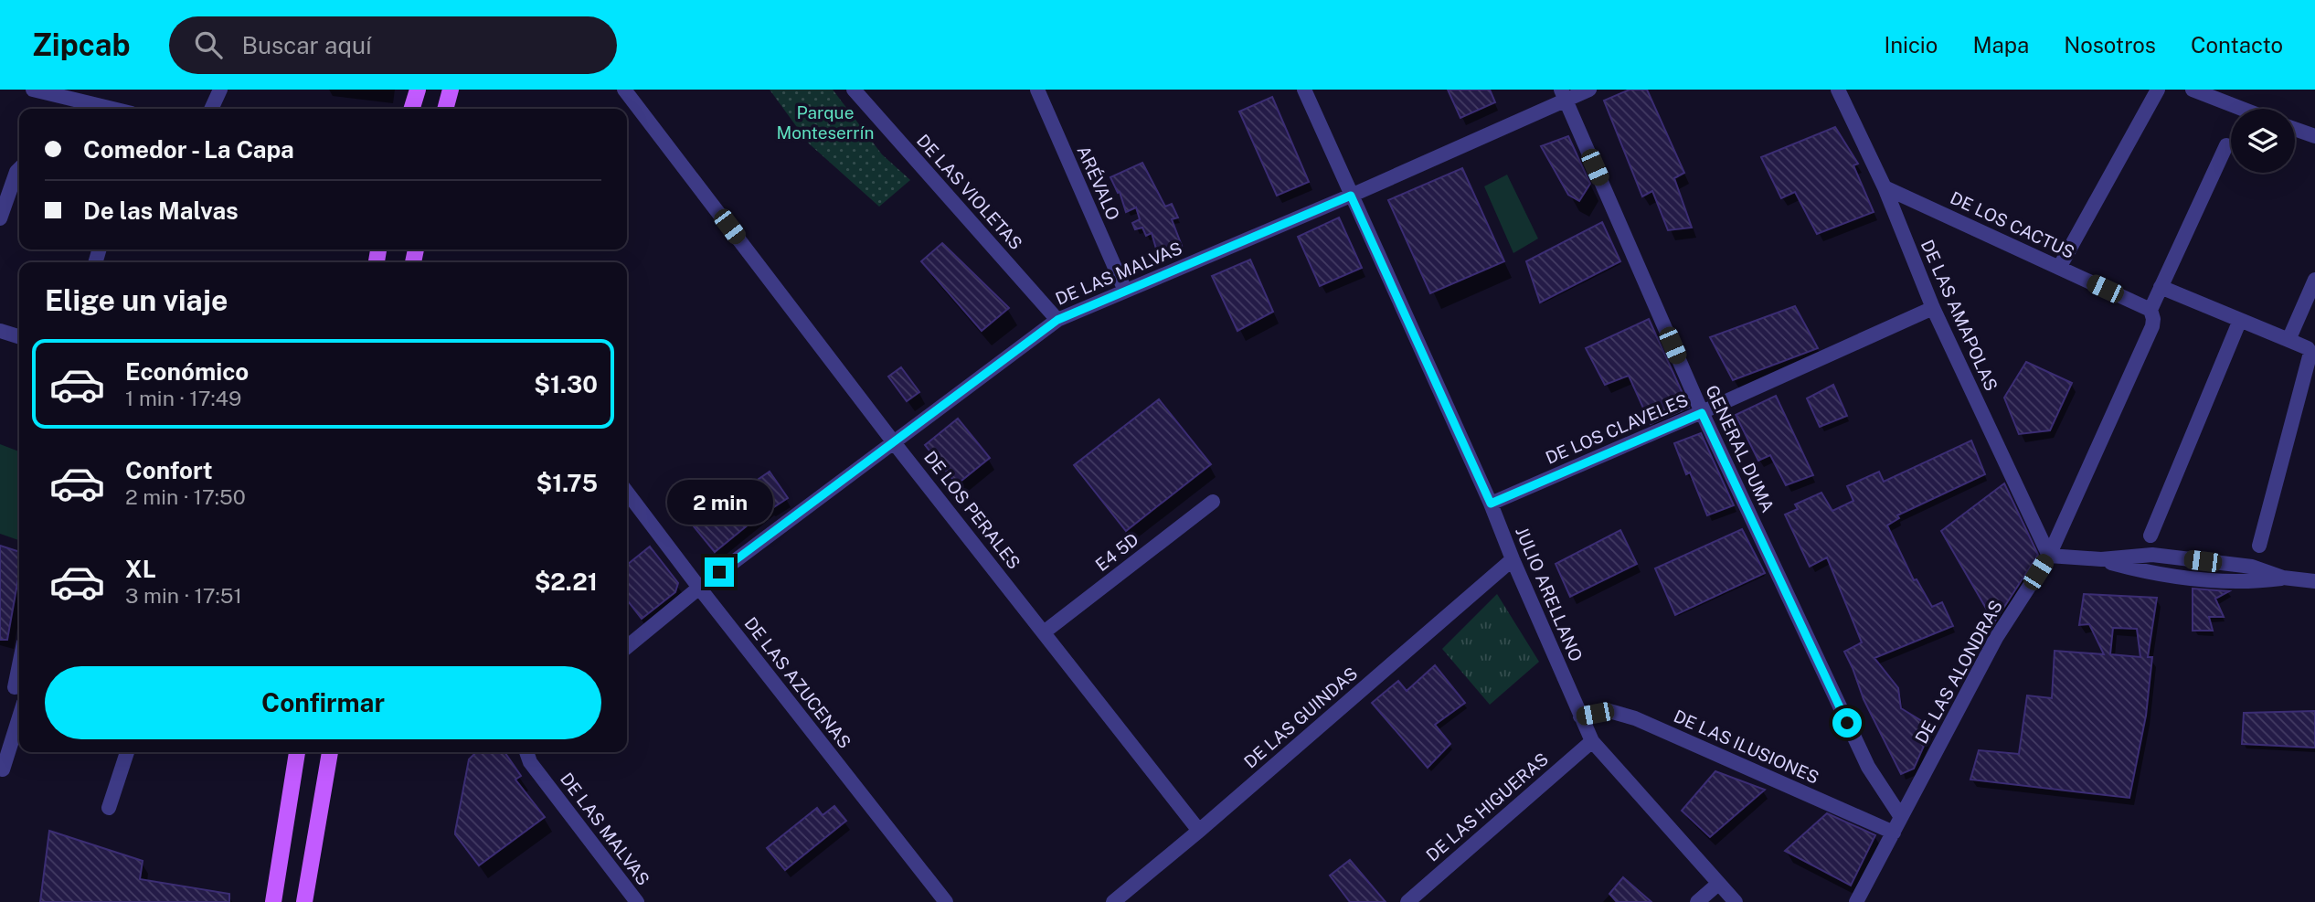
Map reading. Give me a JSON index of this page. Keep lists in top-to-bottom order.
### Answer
{
  "streets": {
    "street": [
      "ARÉVALO",
      "DE LAS VIOLETAS",
      "DE LOS CACTUS",
      "DE LAS MALVAS",
      "DE LAS AMAPOLAS",
      "DE LOS CLAVELES",
      "GENERAL DUMA",
      "DE LOS PERALES",
      "E4 5D",
      "JULIO ARELLANO",
      "DE LAS ALONDRAS",
      "DE LAS AZUCENAS",
      "DE LAS GUINDAS",
      "DE LAS ILUSIONES",
      "DE LAS HIGUERAS"
    ]
  },
  "crossings": [
    ["ARÉVALO", "DE LAS MALVAS"],
    ["DE LAS VIOLETAS", "DE LAS MALVAS"],
    ["DE LOS CACTUS", "DE LAS AMAPOLAS"],
    ["DE LOS CACTUS", "DE LAS ALONDRAS"],
    ["DE LAS MALVAS", "GENERAL DUMA"],
    ["DE LAS MALVAS", "DE LOS PERALES"],
    ["DE LAS MALVAS", "JULIO ARELLANO"],
    ["DE LAS MALVAS", "DE LAS AZUCENAS"],
    ["DE LAS AMAPOLAS", "DE LOS CLAVELES"],
    ["DE LAS AMAPOLAS", "DE LAS ALONDRAS"],
    ["DE LOS CLAVELES", "GENERAL DUMA"],
    ["DE LOS CLAVELES", "JULIO ARELLANO"],
    ["GENERAL DUMA", "DE LAS ALONDRAS"],
    ["DE LOS PERALES", "E4 5D"],
    ["DE LOS PERALES", "DE LAS GUINDAS"],
    ["JULIO ARELLANO", "DE LAS GUINDAS"],
    ["JULIO ARELLANO", "DE LAS ILUSIONES"],
    ["JULIO ARELLANO", "DE LAS HIGUERAS"],
    ["DE LAS ALONDRAS", "DE LAS ILUSIONES"]
  ],
  "parks": ["Parque Monteserrín"],
  "page": {
    "header": "Zipcab",
    "search": "Buscar aquí",
    "nav": [
      "Inicio",
      "Mapa",
      "Nosotros",
      "Contacto"
    ],
    "banner": ["Comedor - La Capa", "De las Malvas"],
    "heading": "Elige un viaje",
    "list": [
      {
        "name": "Económico",
        "note": "1 min · 17:49",
        "value": "$1.30"
      },
      {
        "name": "Confort",
        "note": "2 min · 17:50",
        "value": "$1.75"
      },
      {
        "name": "XL",
        "note": "3 min · 17:51",
        "value": "$2.21"
      }
    ],
    "bubble": "2 min",
    "buttons": "Confirmar"
  }
}
